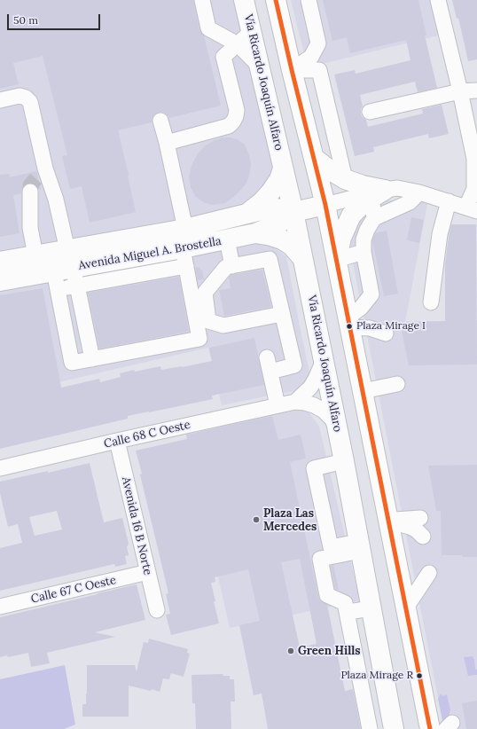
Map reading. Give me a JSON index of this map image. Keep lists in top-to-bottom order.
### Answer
{
  "streets": {
    "main road": ["Vía Ricardo Joaquín Alfaro", "Avenida Miguel A. Brostella"],
    "street": ["Calle 68 C Oeste", "Avenida 16 B Norte", "Calle 67 C Oeste"]
  },
  "crossings": [
    ["Vía Ricardo Joaquín Alfaro", "Avenida Miguel A. Brostella"],
    ["Vía Ricardo Joaquín Alfaro", "Calle 68 C Oeste"],
    ["Calle 68 C Oeste", "Avenida 16 B Norte"],
    ["Avenida 16 B Norte", "Calle 67 C Oeste"]
  ],
  "places": [
    "Plaza Mirage I",
    "Plaza Las Mercedes",
    "Green Hills",
    "Plaza Mirage R"
  ],
  "scale_bar": "50 m"
}
